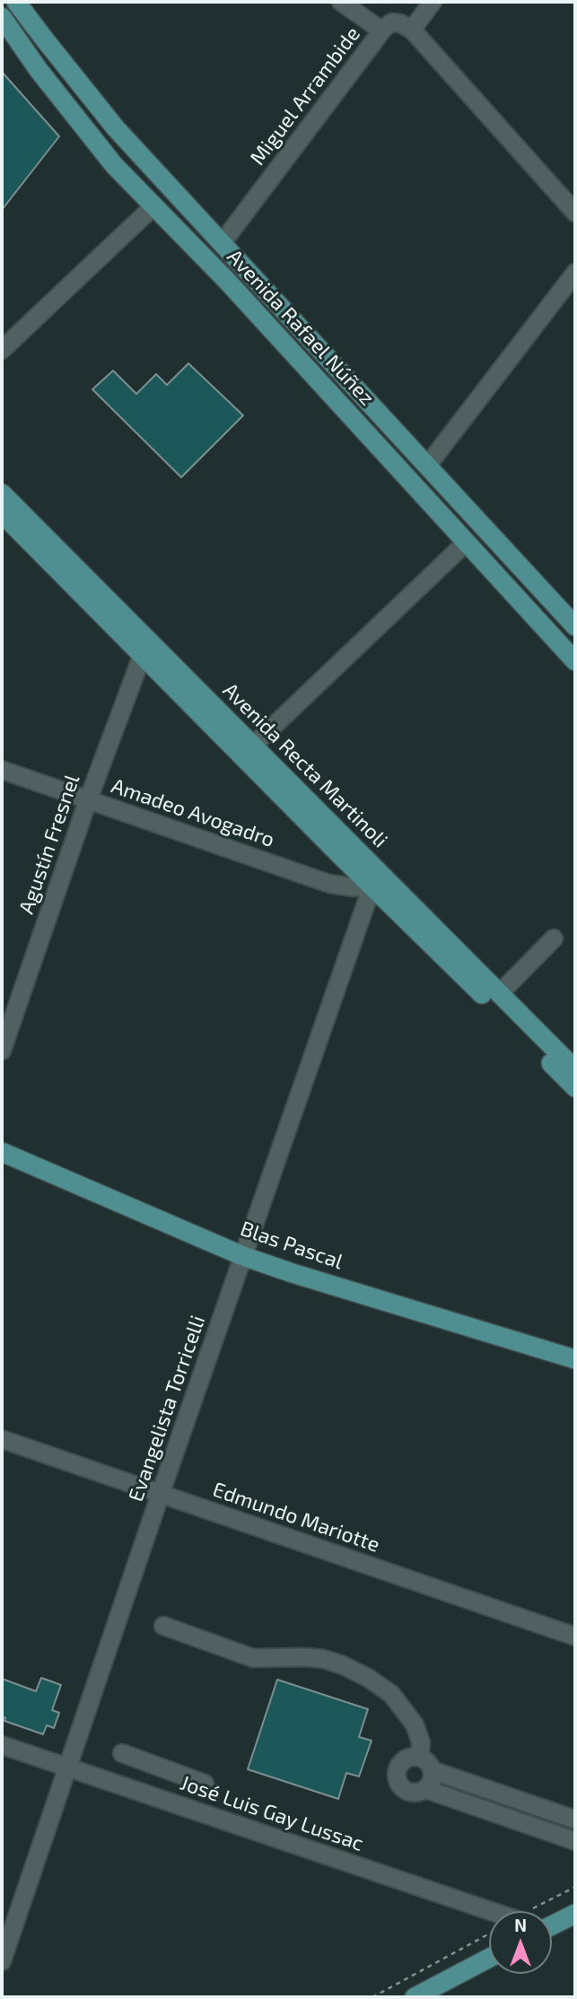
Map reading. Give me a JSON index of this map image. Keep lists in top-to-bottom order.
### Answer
{
  "streets": {
    "main road": ["Avenida Rafael Núñez", "Avenida Recta Martinoli", "Blas Pascal"],
    "street": [
      "Miguel Arrambide",
      "Amadeo Avogadro",
      "Agustín Fresnel",
      "Evangelista Torricelli",
      "Edmundo Mariotte",
      "José Luis Gay Lussac"
    ]
  },
  "crossings": [
    ["Miguel Arrambide", "Avenida Rafael Núñez"],
    ["Avenida Recta Martinoli", "Amadeo Avogadro"],
    ["Avenida Recta Martinoli", "Agustín Fresnel"],
    ["Avenida Recta Martinoli", "Evangelista Torricelli"],
    ["Amadeo Avogadro", "Agustín Fresnel"],
    ["Amadeo Avogadro", "Evangelista Torricelli"],
    ["Blas Pascal", "Evangelista Torricelli"],
    ["Evangelista Torricelli", "Edmundo Mariotte"],
    ["Evangelista Torricelli", "José Luis Gay Lussac"]
  ],
  "north": "top"
}
